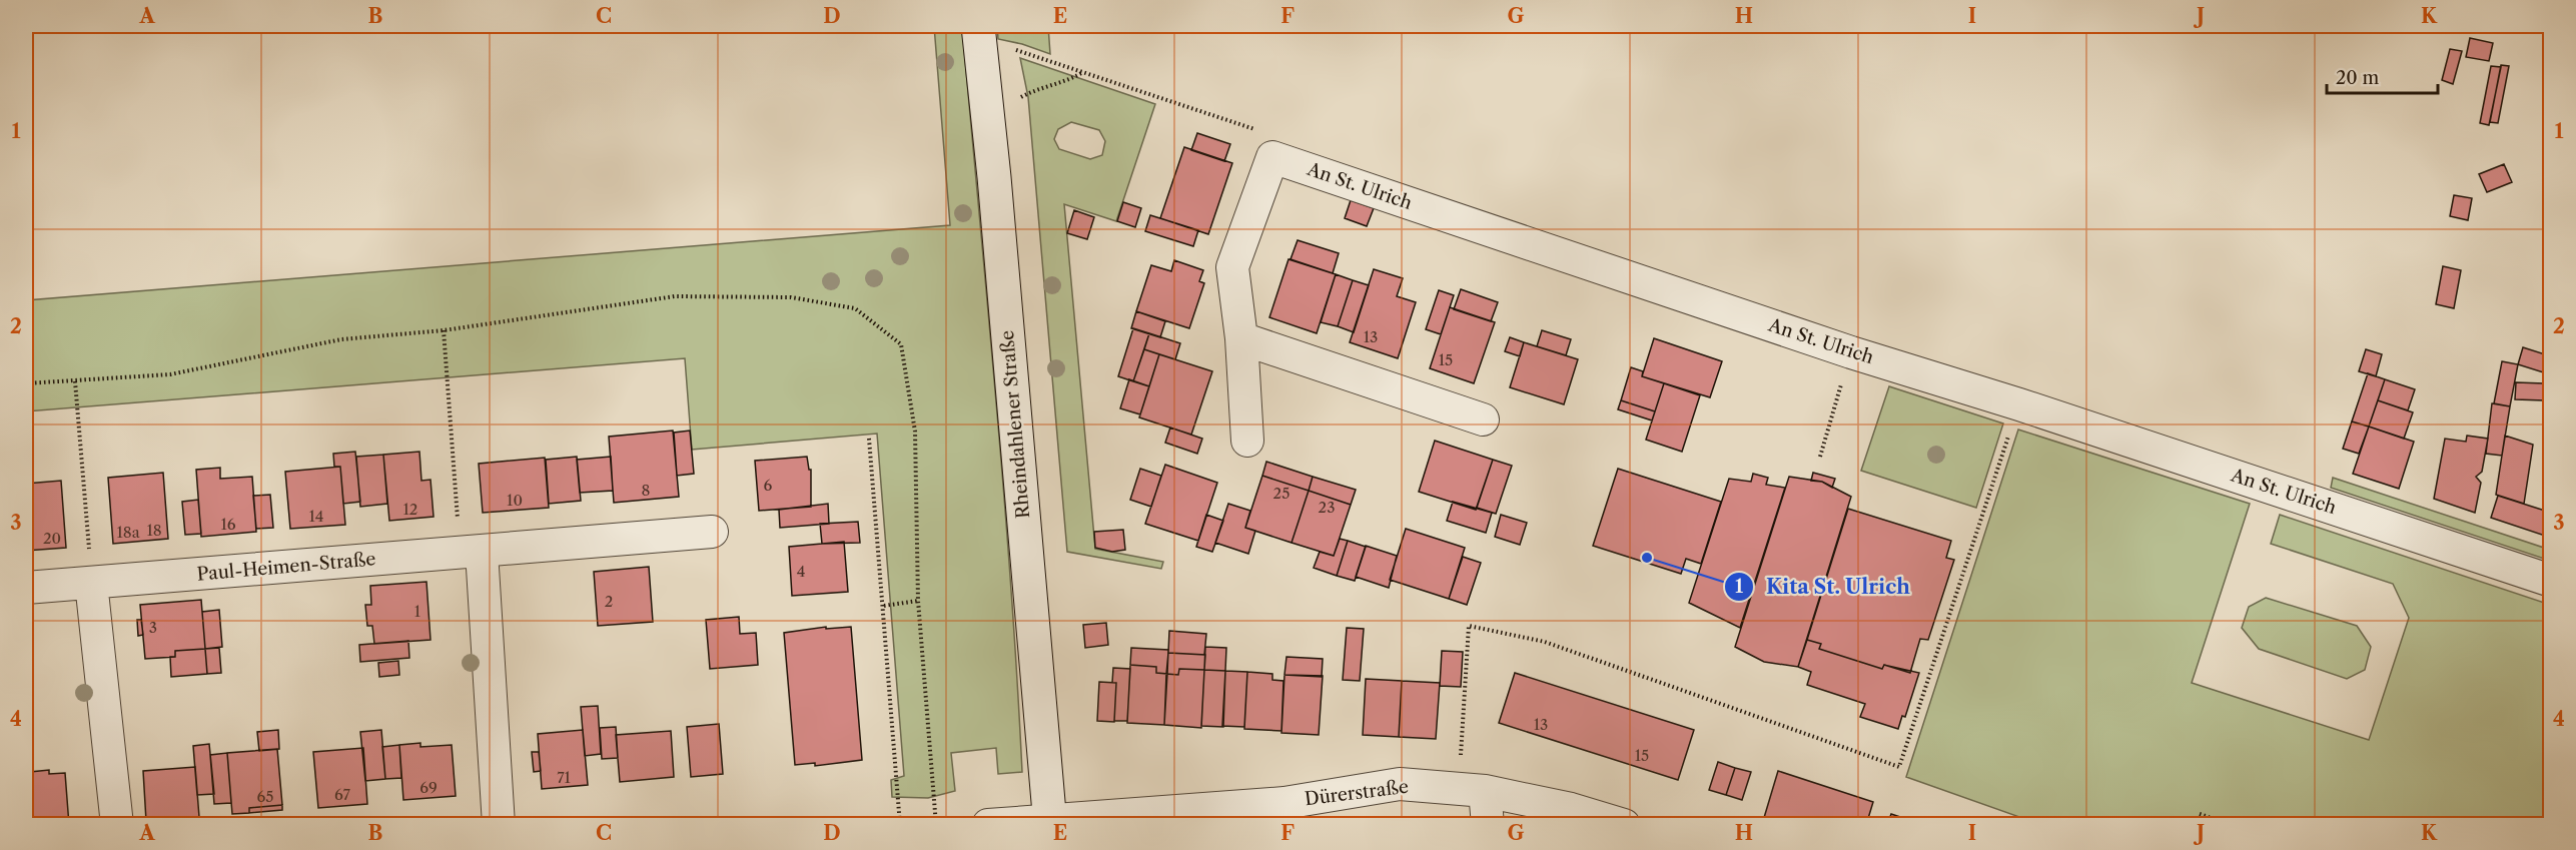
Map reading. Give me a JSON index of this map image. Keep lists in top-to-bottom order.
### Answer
{
  "streets": {
    "main road": ["Rheindahlener Straße"],
    "street": ["An St. Ulrich", "Paul-Heimen-Straße", "Dürerstraße"]
  },
  "crossings": [
    ["Rheindahlener Straße", "Dürerstraße"]
  ],
  "places": ["Kita St. Ulrich"],
  "house_numbers": [
    "13",
    "15",
    "6",
    "8",
    "25",
    "10",
    "23",
    "12",
    "14",
    "16",
    "18",
    "18a",
    "20",
    "4",
    "2",
    "1",
    "3",
    "13",
    "15",
    "71",
    "69",
    "67",
    "65"
  ],
  "scale_bar": "20 m",
  "grid": {
    "columns": [
      "A",
      "B",
      "C",
      "D",
      "E",
      "F",
      "G",
      "H",
      "I",
      "J",
      "K"
    ],
    "rows": [
      "1",
      "2",
      "3",
      "4"
    ]
  }
}
